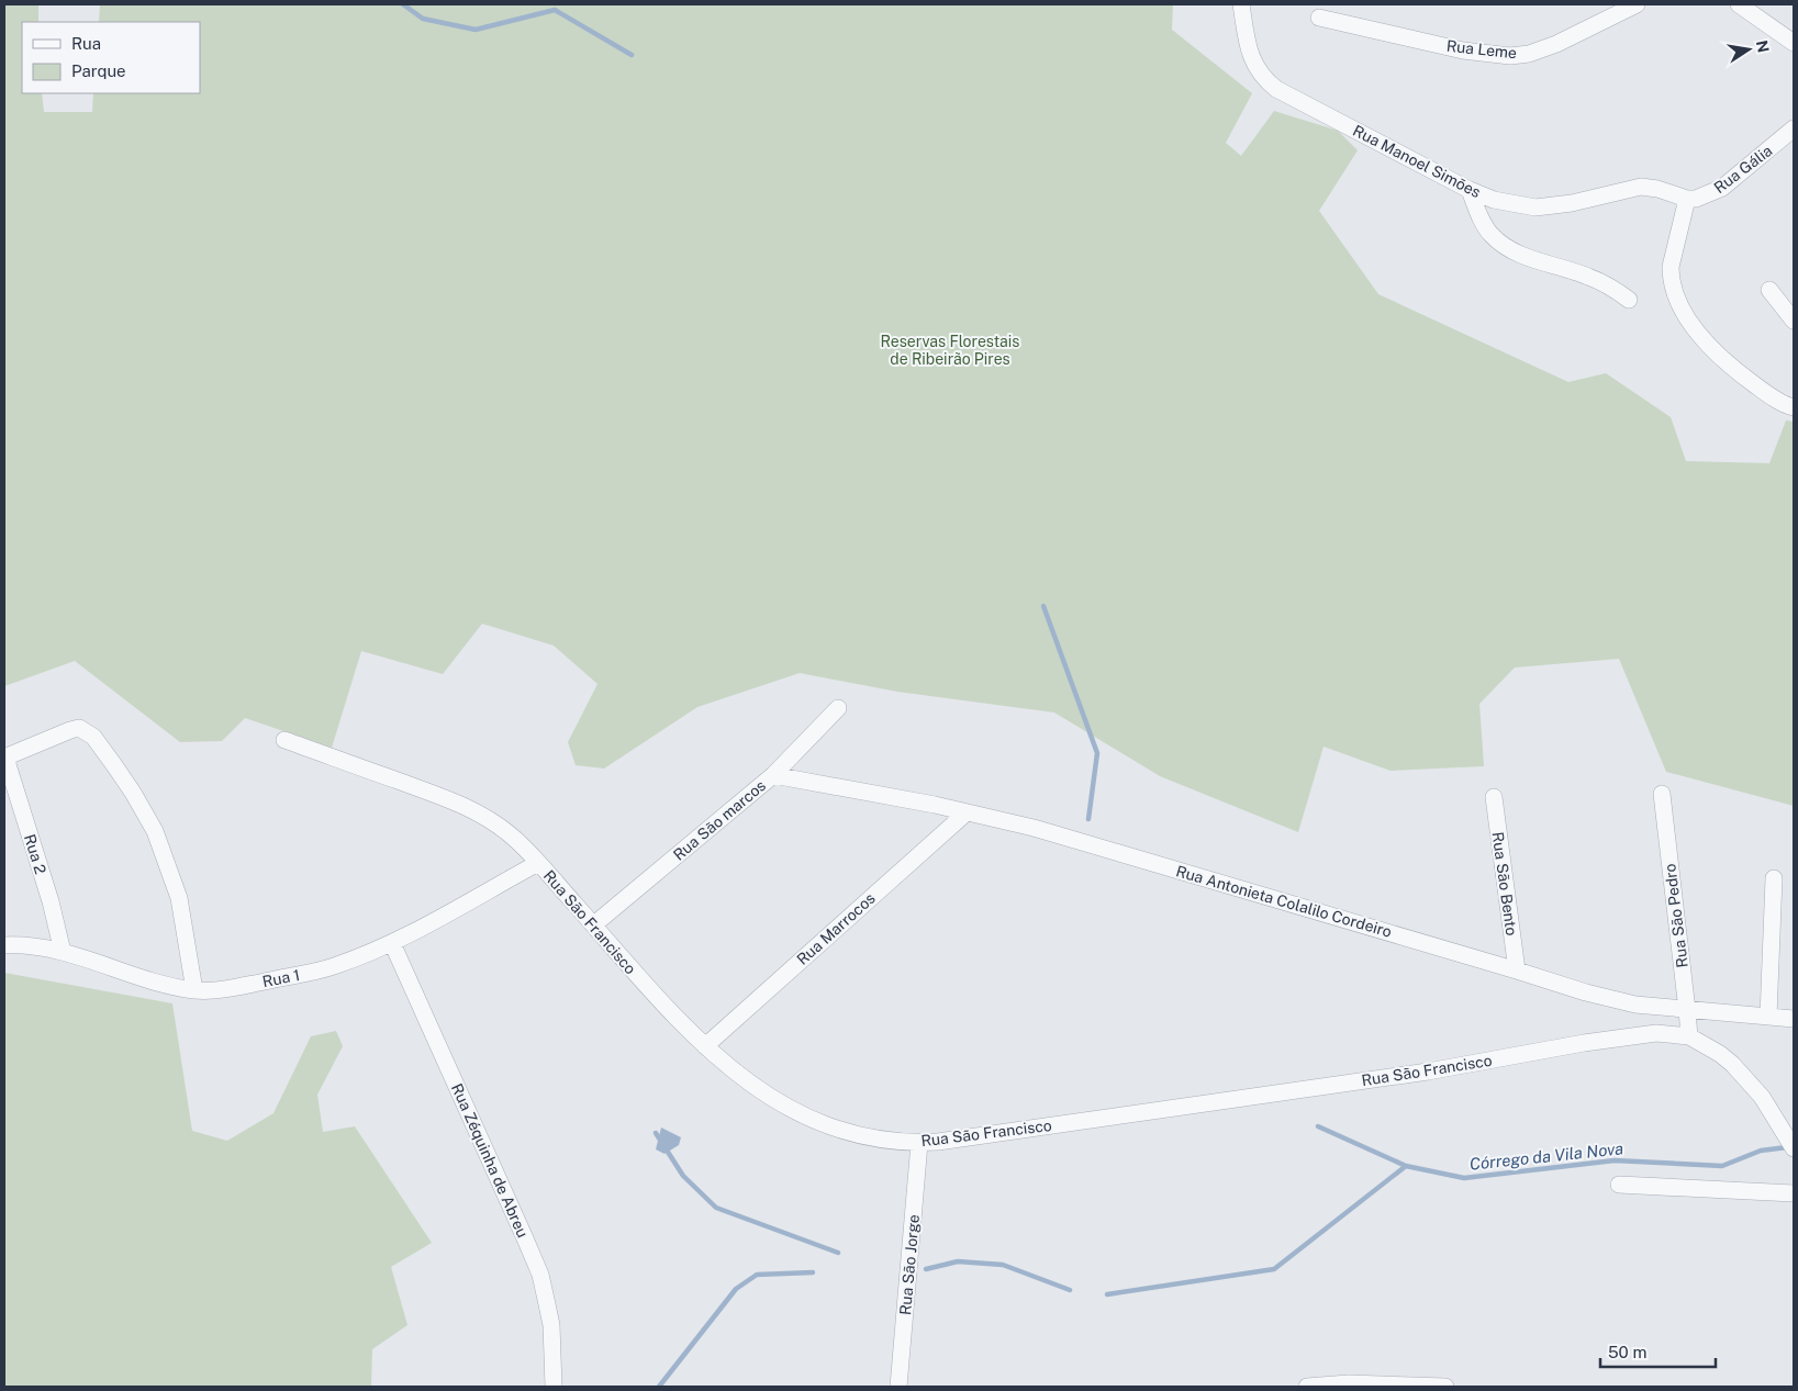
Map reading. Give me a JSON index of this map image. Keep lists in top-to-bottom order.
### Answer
{
  "streets": {
    "street": [
      "Rua Leme",
      "Rua Manoel Simões",
      "Rua Gália",
      "Rua São marcos",
      "Rua 2",
      "Rua São Bento",
      "Rua Antonieta Colalilo Cordeiro",
      "Rua São Pedro",
      "Rua São Francisco",
      "Rua Marrocos",
      "Rua 1",
      "Rua Zéquinha de Abreu",
      "Rua São Jorge"
    ]
  },
  "crossings": [
    ["Rua Manoel Simões", "Rua Gália"],
    ["Rua São marcos", "Rua Antonieta Colalilo Cordeiro"],
    ["Rua São marcos", "Rua São Francisco"],
    ["Rua 2", "Rua 1"],
    ["Rua São Bento", "Rua Antonieta Colalilo Cordeiro"],
    ["Rua Antonieta Colalilo Cordeiro", "Rua São Pedro"],
    ["Rua Antonieta Colalilo Cordeiro", "Rua Marrocos"],
    ["Rua São Pedro", "Rua São Francisco"],
    ["Rua São Francisco", "Rua Marrocos"],
    ["Rua São Francisco", "Rua 1"],
    ["Rua São Francisco", "Rua São Jorge"],
    ["Rua 1", "Rua Zéquinha de Abreu"]
  ],
  "water": ["Córrego da Vila Nova"],
  "parks": ["Reservas Florestais de Ribeirão Pires"],
  "legend": ["Rua", "Parque"],
  "scale_bar": "50 m",
  "north": "right"
}
